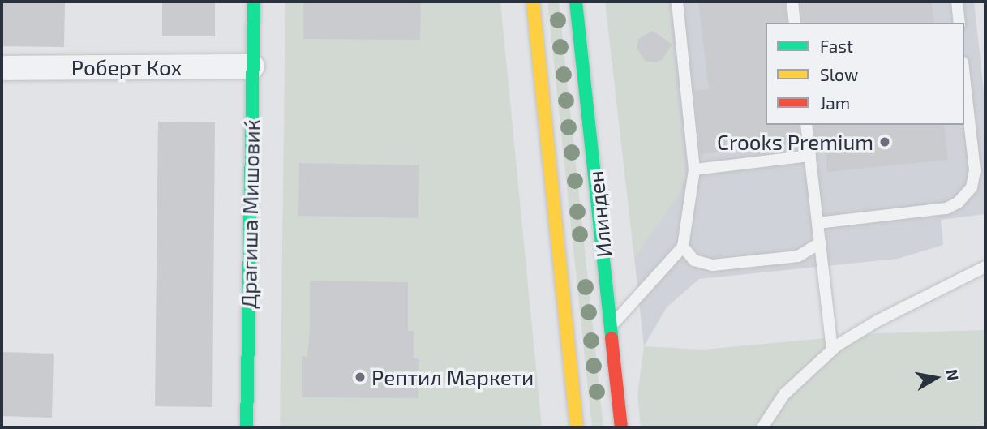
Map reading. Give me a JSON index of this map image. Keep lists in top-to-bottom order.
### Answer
{
  "streets": {
    "street": ["Роберт Кох", "Драгиша Мишовиќ", "Илинден"]
  },
  "crossings": [
    ["Роберт Кох", "Драгиша Мишовиќ"]
  ],
  "places": ["Crooks Premium", "Рептил Маркети"],
  "legend": ["Fast", "Slow", "Jam"],
  "north": "right"
}
